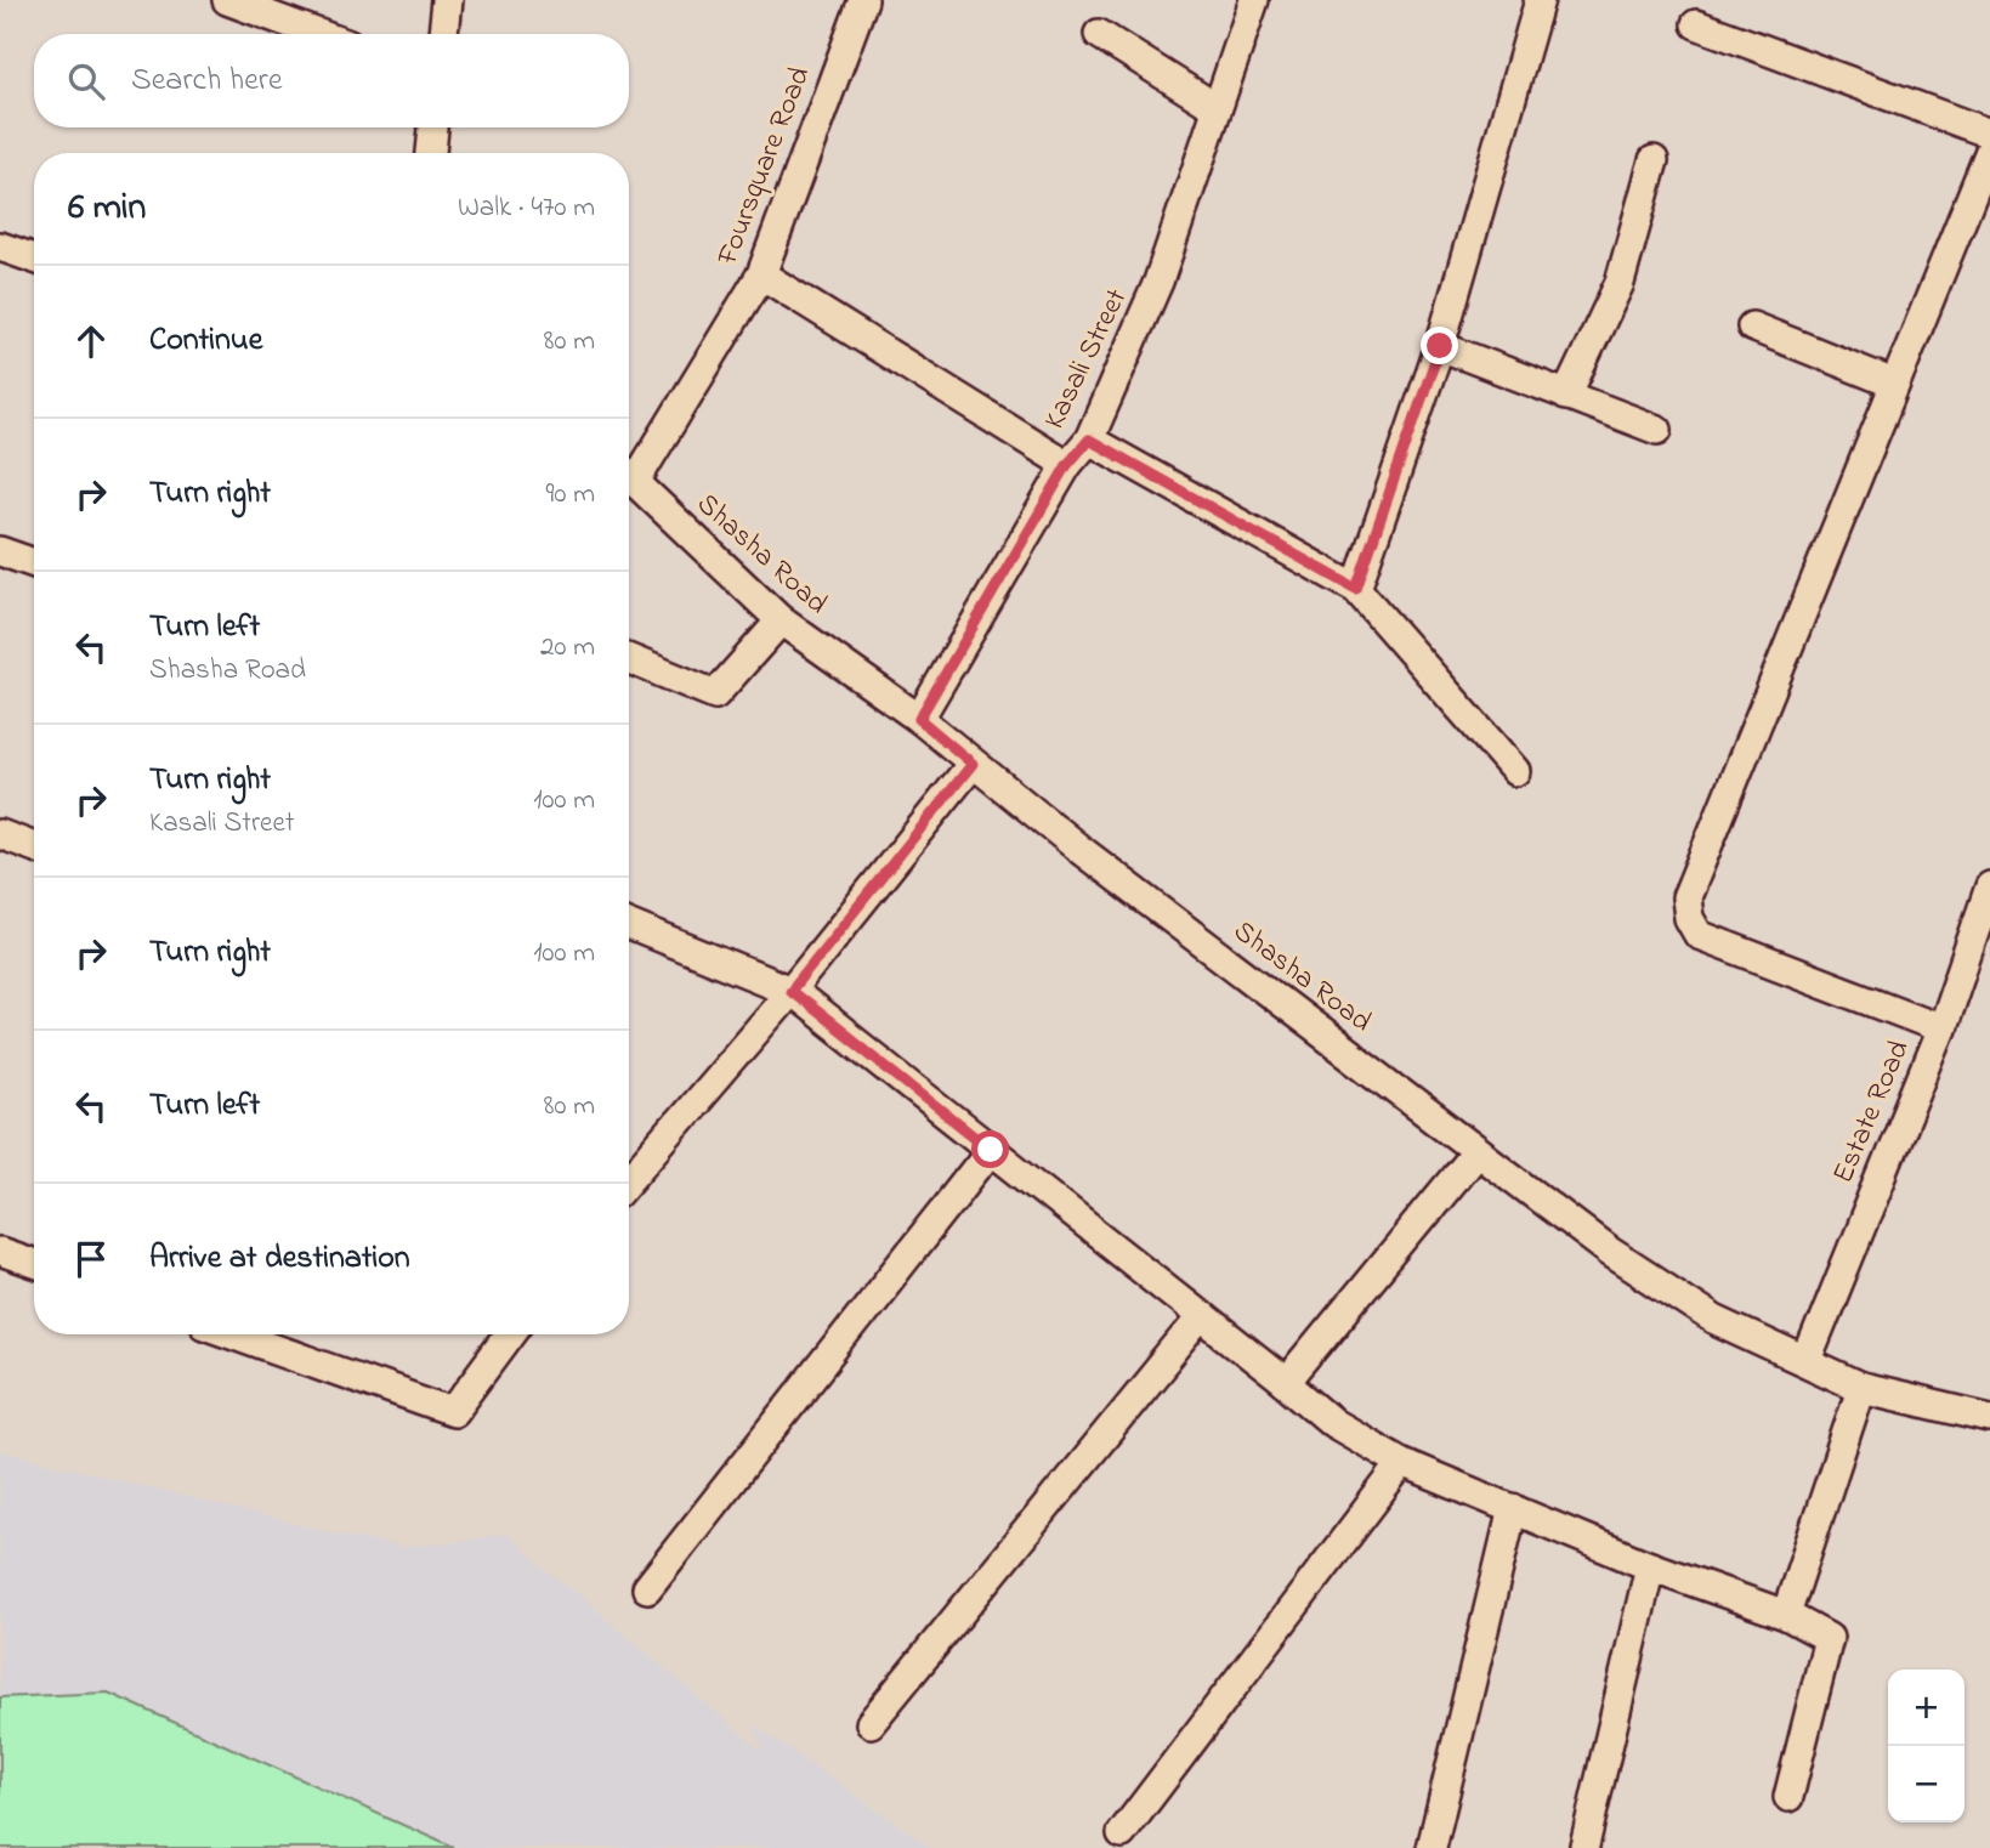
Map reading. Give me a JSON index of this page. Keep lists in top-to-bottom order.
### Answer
{
  "streets": {
    "street": [
      "Foursquare Road",
      "Kasali Street",
      "Shasha Road",
      "Estate Road"
    ]
  },
  "crossings": [
    ["Kasali Street", "Shasha Road"],
    ["Shasha Road", "Estate Road"]
  ],
  "page": {
    "search": "Search here",
    "heading": ["6 min", "Walk · 470 m"],
    "list": [
      ["Continue", "80 m"],
      ["Turn right", "90 m"],
      ["Turn left", "Shasha Road", "20 m"],
      ["Turn right", "Kasali Street", "100 m"],
      ["Turn right", "100 m"],
      ["Turn left", "80 m"],
      "Arrive at destination"
    ],
    "map_buttons": ["+", "−"]
  }
}
